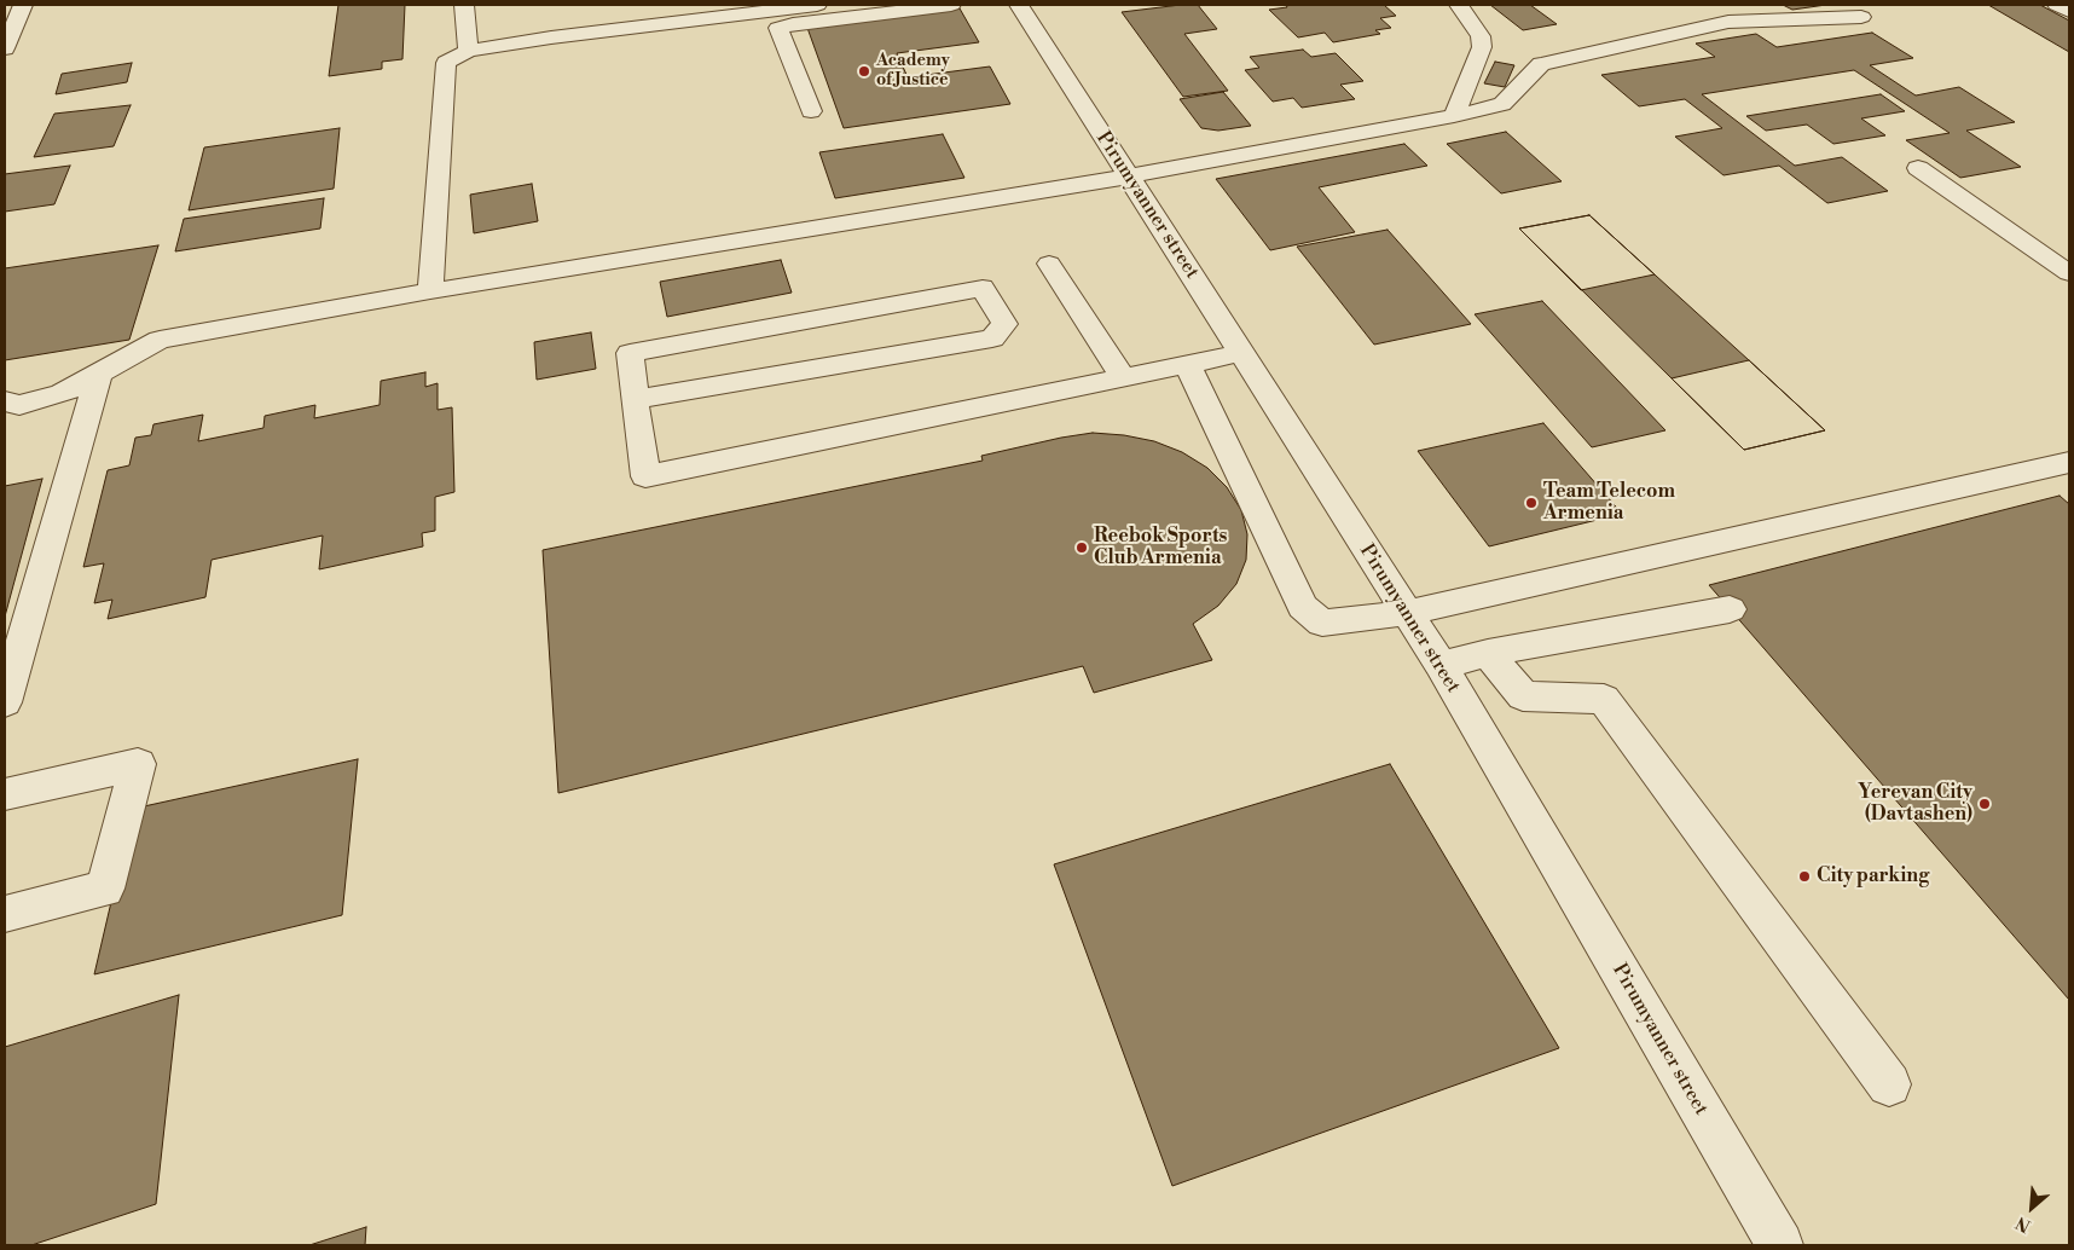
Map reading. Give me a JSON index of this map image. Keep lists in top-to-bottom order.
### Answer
{
  "streets": {
    "street": ["Pirumyanner street"]
  },
  "places": [
    "Academy of Justice",
    "Team Telecom Armenia",
    "Reebok Sports Club Armenia",
    "Yerevan City (Davtashen)",
    "City parking"
  ],
  "north": "bottom left"
}
